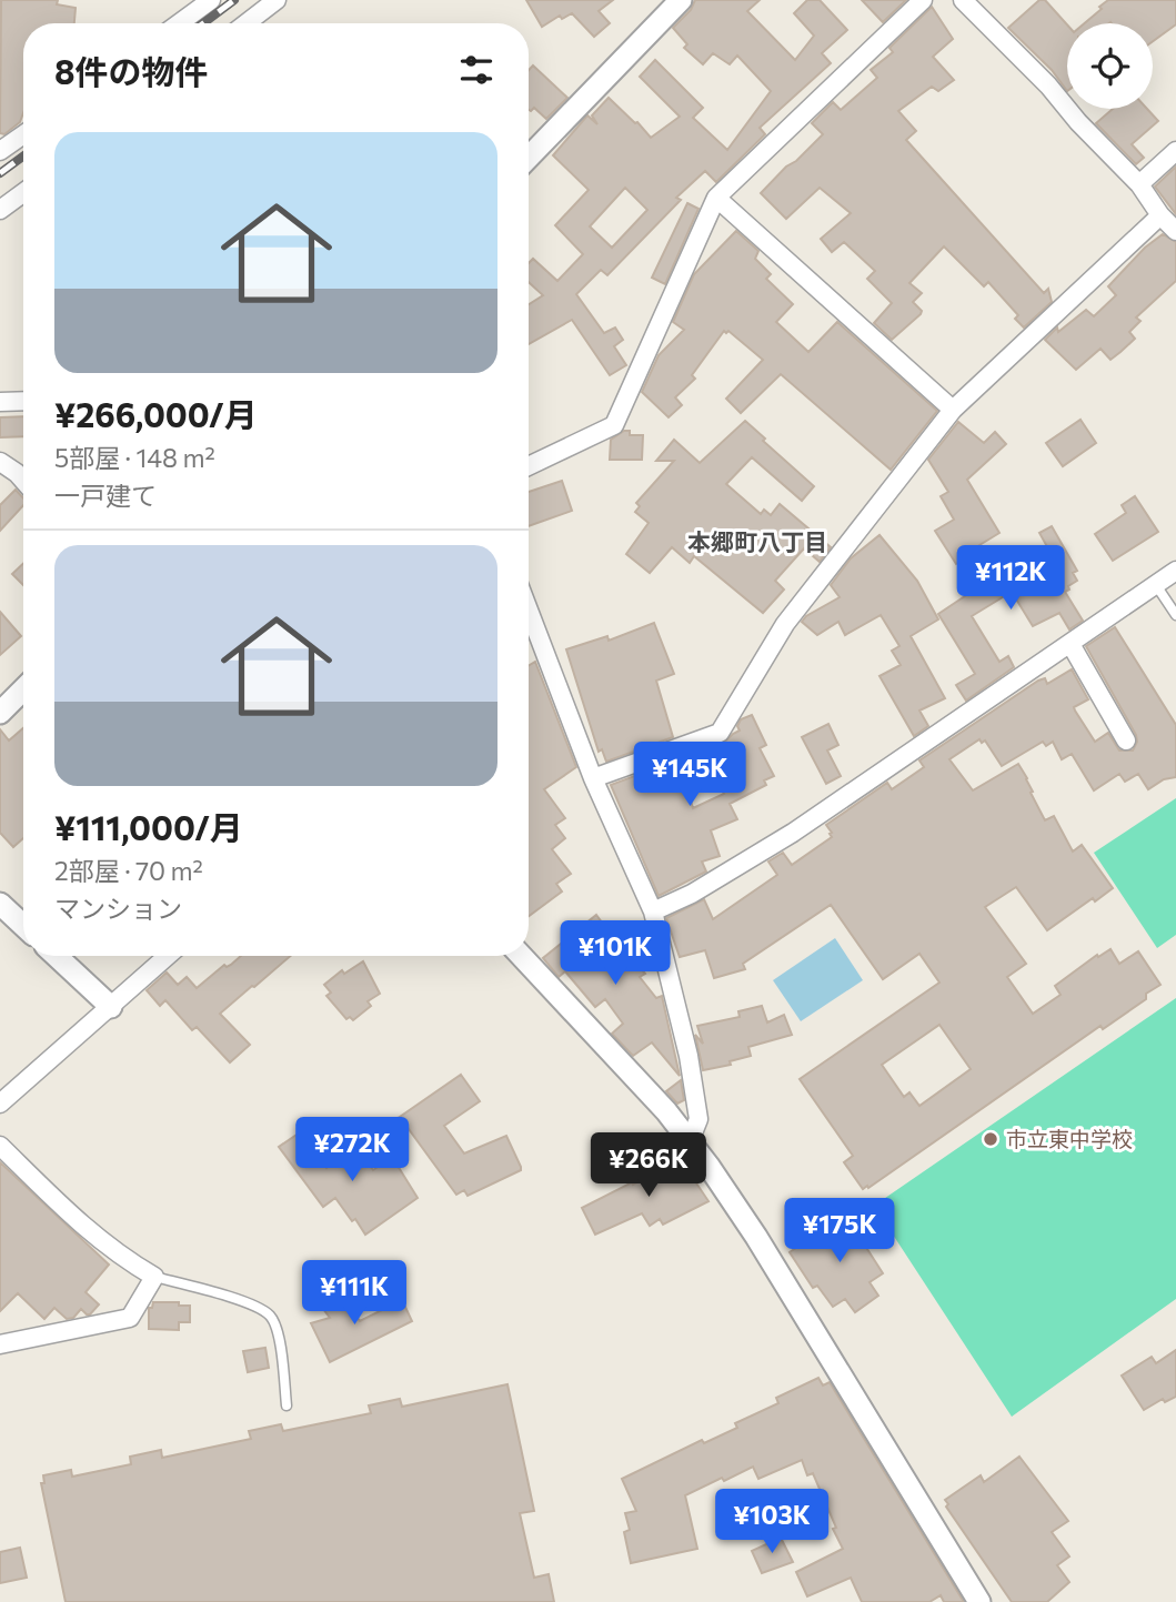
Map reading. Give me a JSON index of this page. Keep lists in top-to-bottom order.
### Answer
{
  "districts": ["本郷町八丁目"],
  "places": ["市立東中学校"],
  "page": {
    "heading": "8件の物件",
    "list": [
      {
        "name": "¥266,000/月",
        "note": "5部屋 · 148 m² · 一戸建て"
      },
      {
        "name": "¥111,000/月",
        "note": "2部屋 · 70 m² · マンション"
      }
    ],
    "price": [
      "¥112K",
      "¥145K",
      "¥101K",
      "¥272K",
      "¥266K",
      "¥175K",
      "¥111K",
      "¥103K"
    ]
  }
}
